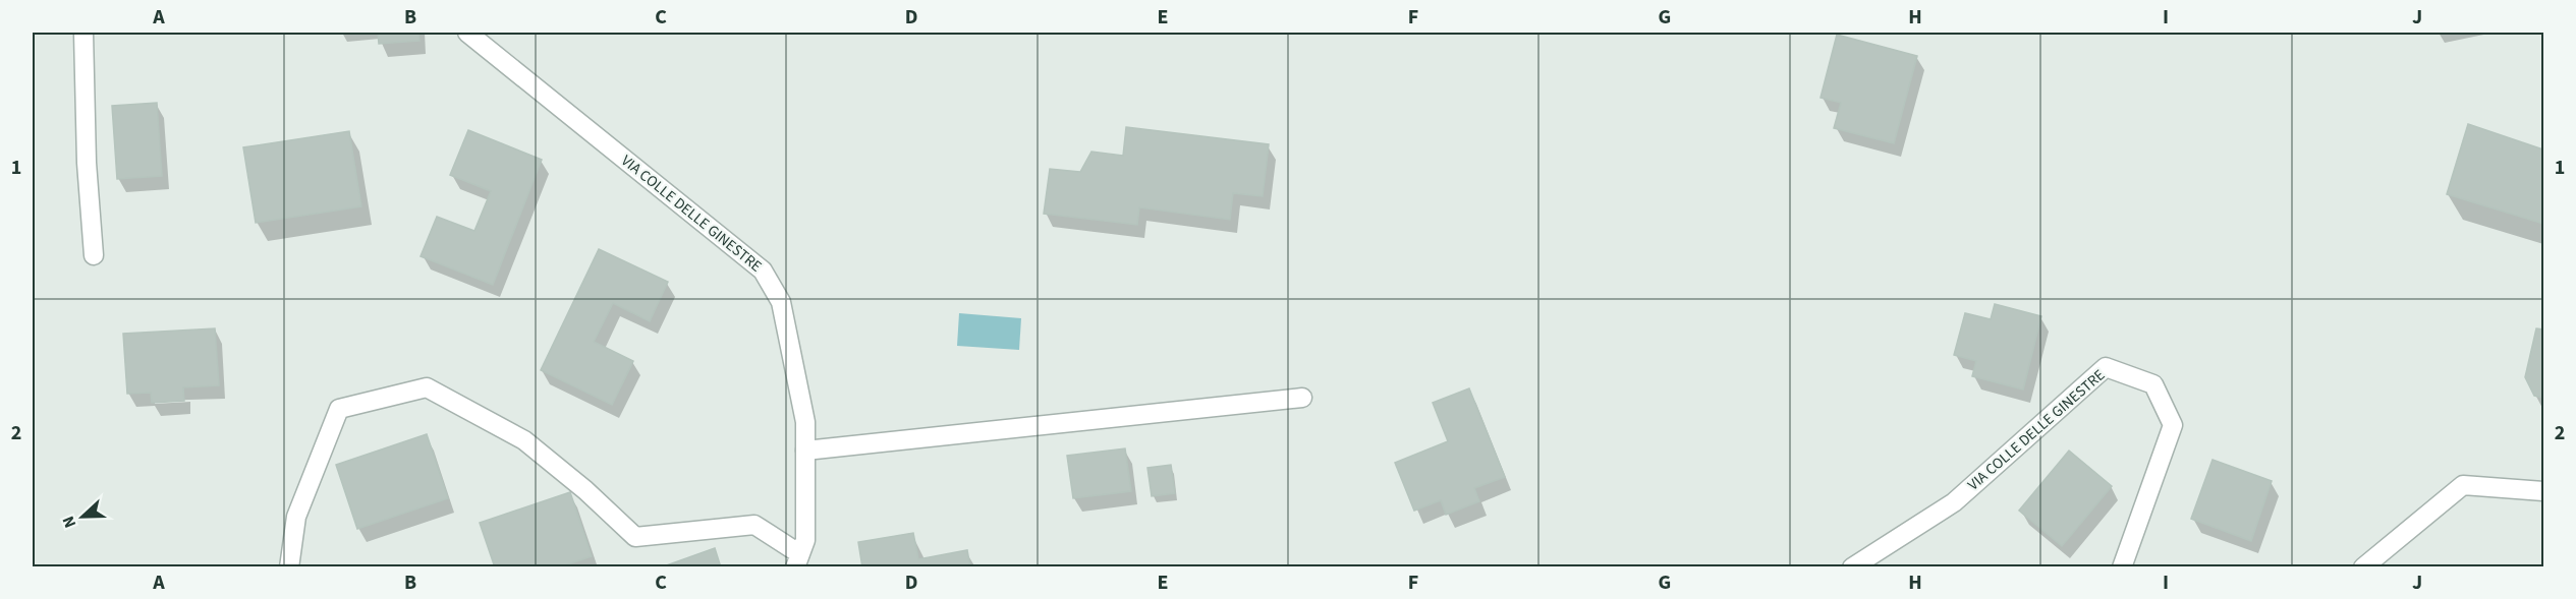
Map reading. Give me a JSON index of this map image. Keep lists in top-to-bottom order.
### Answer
{
  "streets": {
    "street": ["VIA COLLE DELLE GINESTRE"]
  },
  "north": "left",
  "grid": {
    "columns": [
      "A",
      "B",
      "C",
      "D",
      "E",
      "F",
      "G",
      "H",
      "I",
      "J"
    ],
    "rows": ["1", "2"]
  }
}
